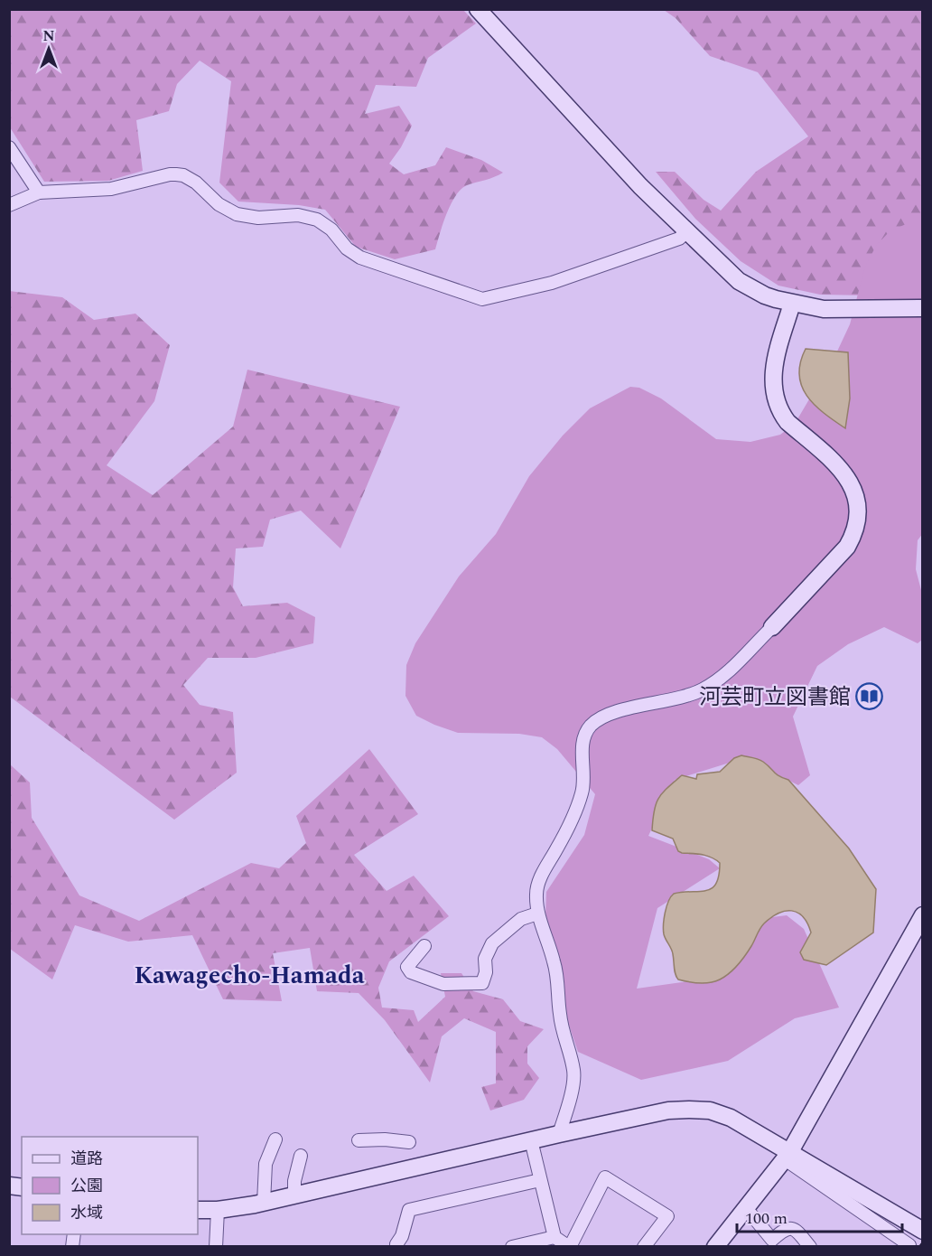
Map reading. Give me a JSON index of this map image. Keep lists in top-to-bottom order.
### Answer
{
  "districts": ["Kawagecho-Hamada"],
  "places": {
    "library": ["河芸町立図書館"]
  },
  "legend": ["道路", "公園", "水域"],
  "scale_bar": "100 m",
  "north": "top"
}
